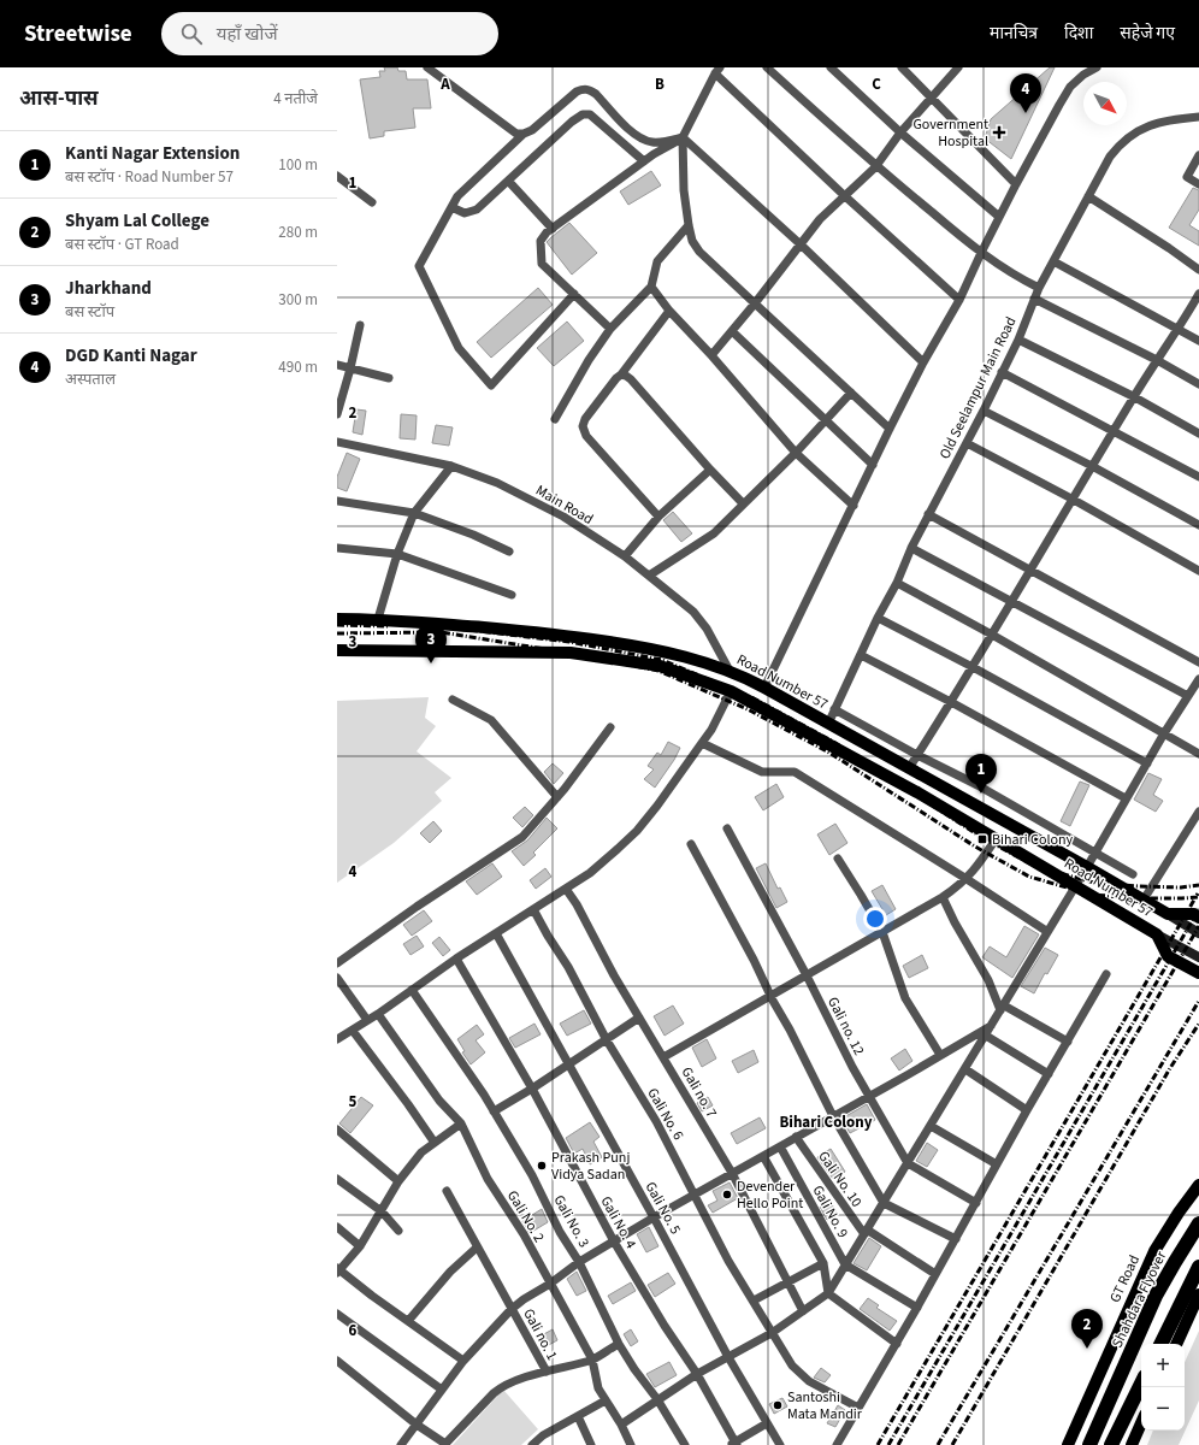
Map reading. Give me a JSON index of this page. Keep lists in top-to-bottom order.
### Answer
{
  "streets": {
    "highway": ["Shahdara Flyover"],
    "main road": ["Road Number 57", "GT Road"],
    "street": [
      "Old Seelampur Main Road",
      "Main Road",
      "Gali no. 12",
      "Gali no. 7",
      "Gali No. 6",
      "Gali No. 10",
      "Gali No. 5",
      "Gali No. 9",
      "Gali No. 2",
      "Gali No. 3",
      "Gali No. 4",
      "Gali no. 1"
    ]
  },
  "crossings": [
    ["Old Seelampur Main Road", "Road Number 57"],
    ["Main Road", "Road Number 57"]
  ],
  "districts": ["Bihari Colony"],
  "places": {
    "health": ["Government Hospital"],
    "transit": ["Bihari Colony"],
    "other": ["Prakash Punj Vidya Sadan", "Devender Hello Point", "Santoshi Mata Mandir"]
  },
  "north": "bottom right",
  "page": {
    "header": "Streetwise",
    "search": "यहाँ खोजें",
    "nav": ["मानचित्र", "दिशा", "सहेजे गए"],
    "heading": ["आस-पास", "4 नतीजे"],
    "pins": [
      "4",
      "3",
      "1",
      "2"
    ],
    "list": [
      {
        "mark": "1",
        "name": "Kanti Nagar Extension",
        "note": "बस स्टॉप · Road Number 57",
        "value": "100 m"
      },
      {
        "mark": "2",
        "name": "Shyam Lal College",
        "note": "बस स्टॉप · GT Road",
        "value": "280 m"
      },
      {
        "mark": "3",
        "name": "Jharkhand",
        "note": "बस स्टॉप",
        "value": "300 m"
      },
      {
        "mark": "4",
        "name": "DGD Kanti Nagar",
        "note": "अस्पताल",
        "value": "490 m"
      }
    ],
    "map_buttons": ["+", "−"]
  },
  "grid": {
    "columns": ["A", "B", "C"],
    "rows": [
      "1",
      "2",
      "3",
      "4",
      "5",
      "6"
    ]
  }
}
